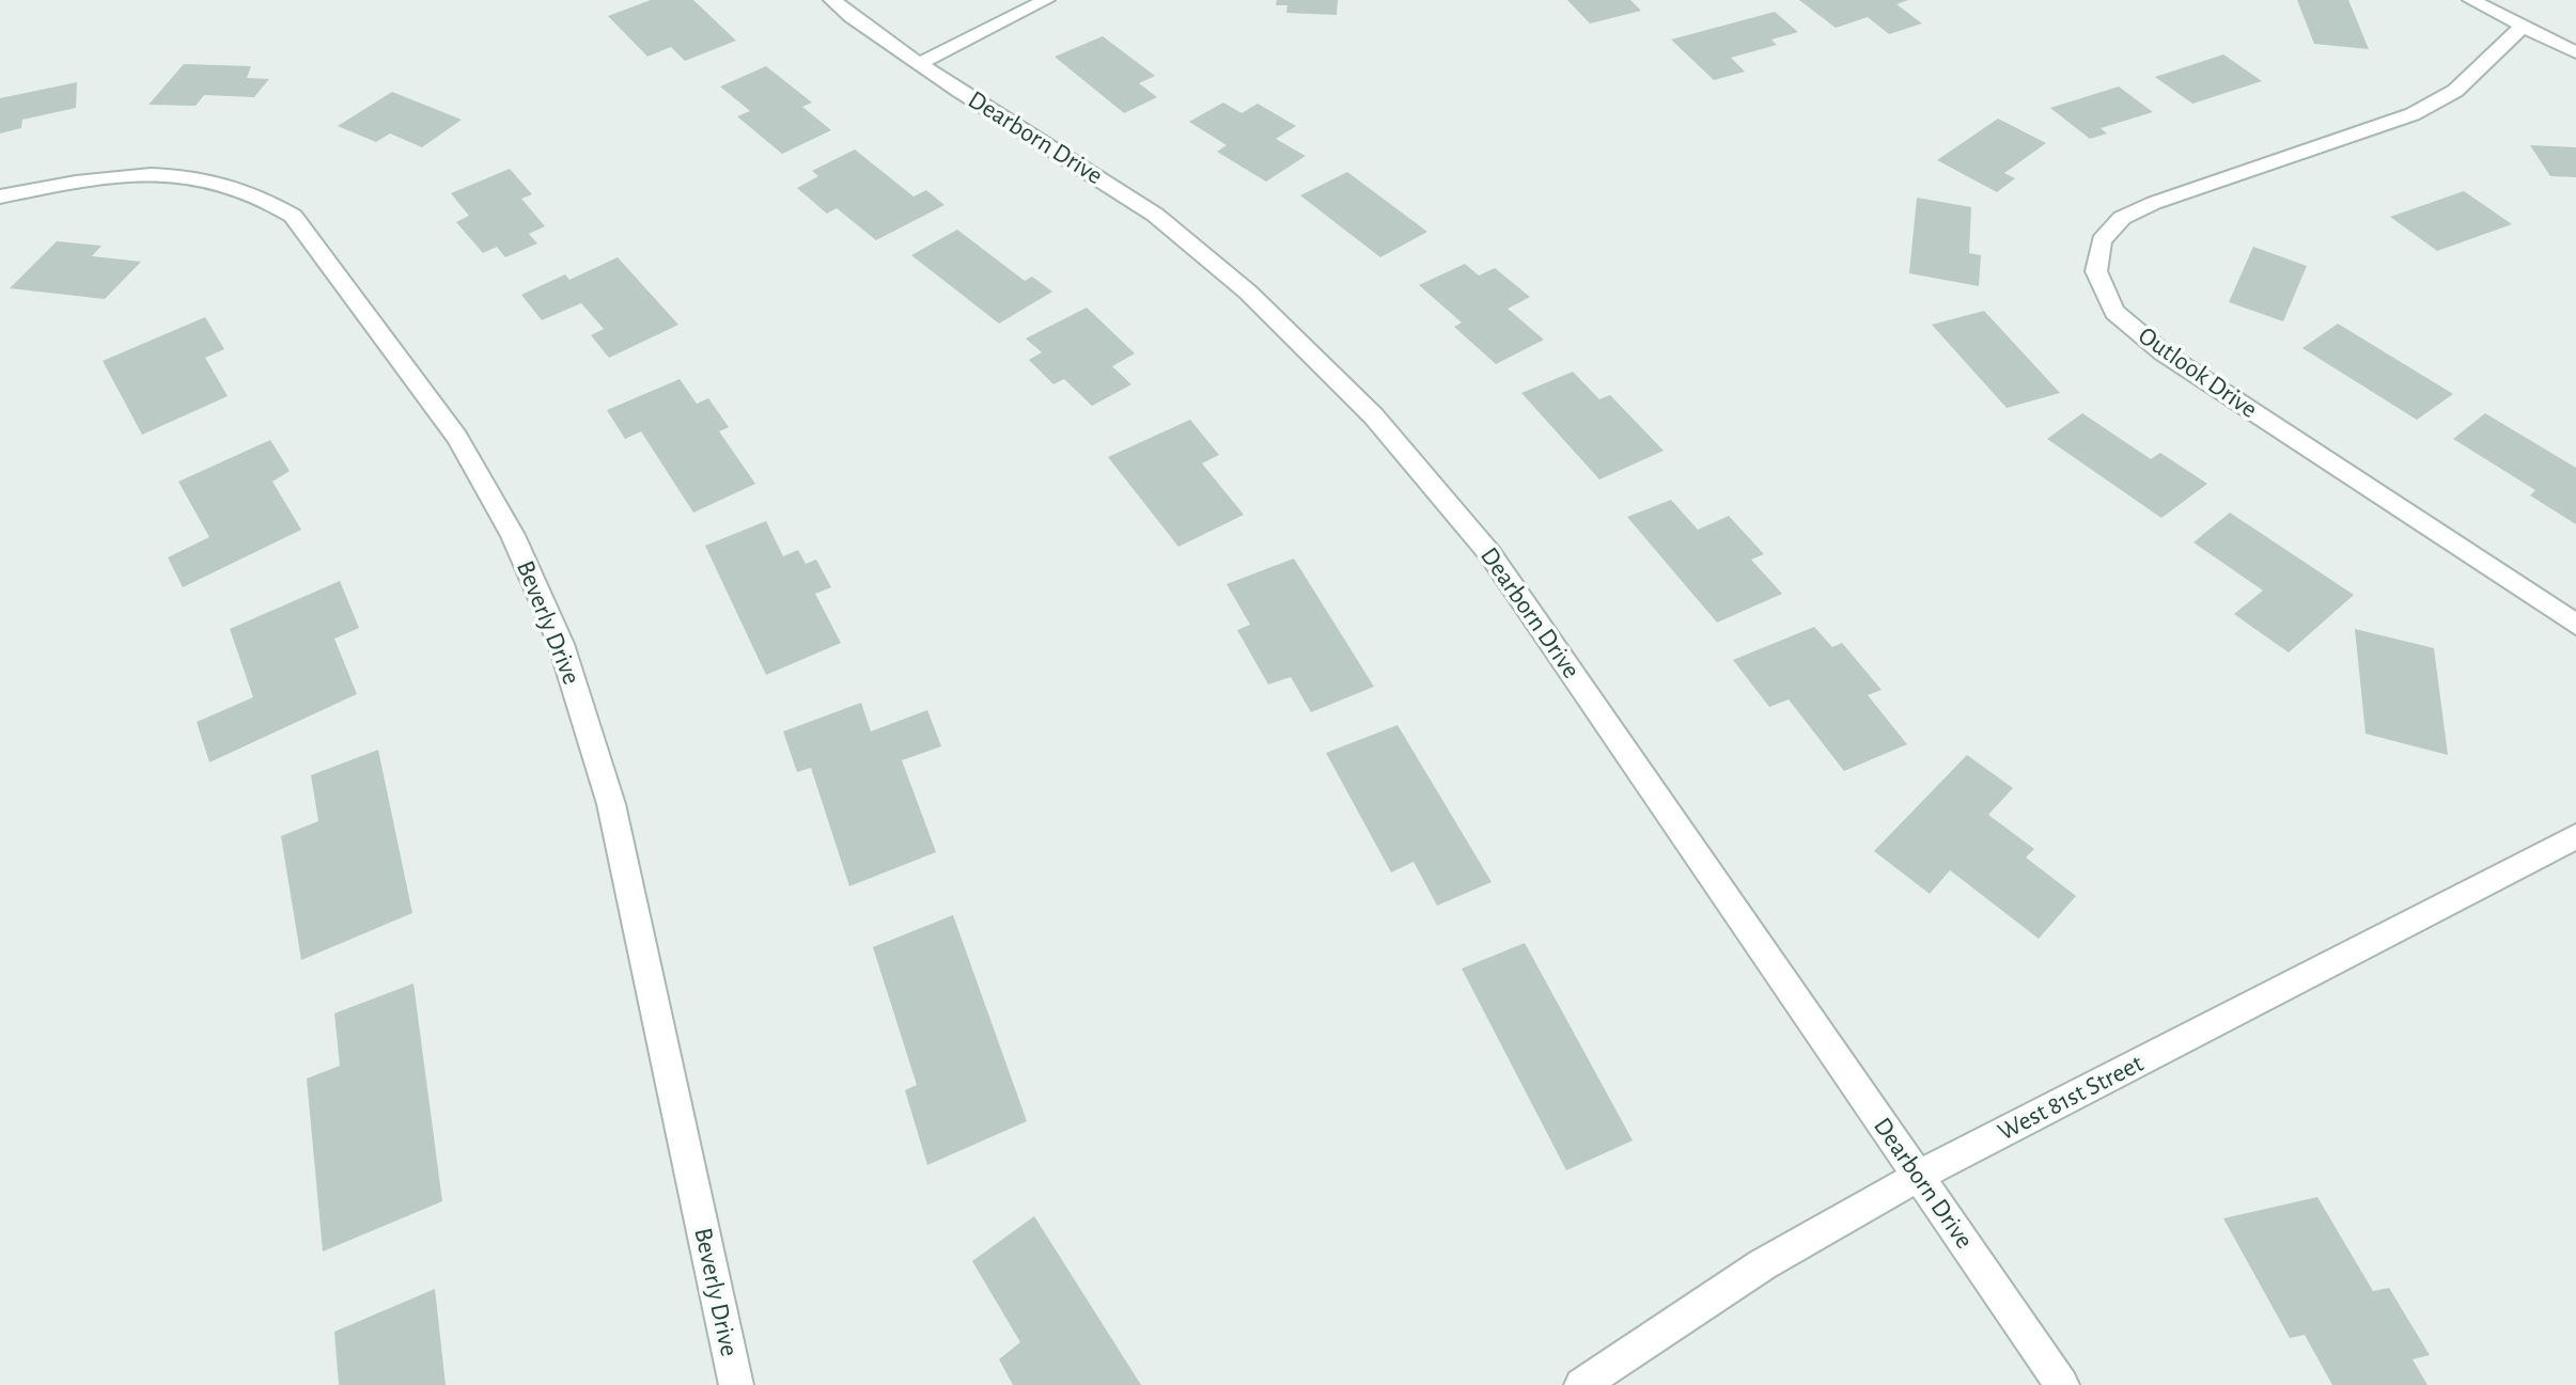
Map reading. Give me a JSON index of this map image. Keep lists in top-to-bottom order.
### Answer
{
  "streets": {
    "street": [
      "Dearborn Drive",
      "Outlook Drive",
      "Beverly Drive",
      "West 81st Street"
    ]
  },
  "crossings": [
    ["Dearborn Drive", "West 81st Street"]
  ]
}
